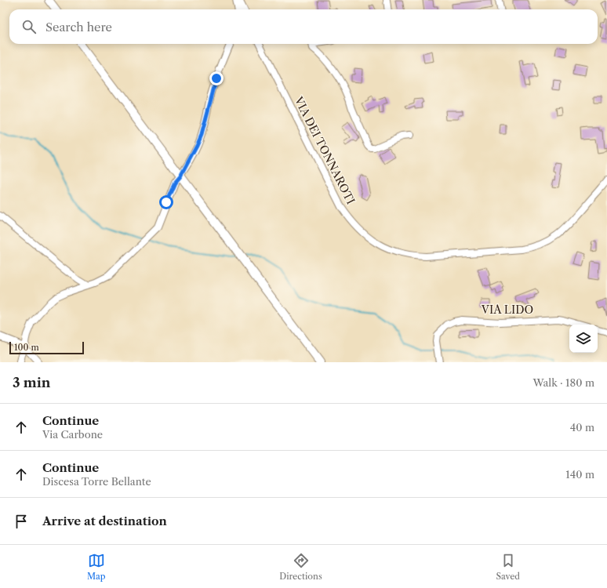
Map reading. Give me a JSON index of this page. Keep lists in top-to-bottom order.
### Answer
{
  "streets": {
    "street": ["VIA DEI TONNAROTI", "VIA LIDO"]
  },
  "scale_bar": "100 m",
  "page": {
    "search": "Search here",
    "scale": "100 m",
    "heading": ["3 min", "Walk · 180 m"],
    "list": [
      ["Continue", "Via Carbone", "40 m"],
      ["Continue", "Discesa Torre Bellante", "140 m"],
      "Arrive at destination"
    ],
    "nav": ["Map", "Directions", "Saved"]
  }
}
